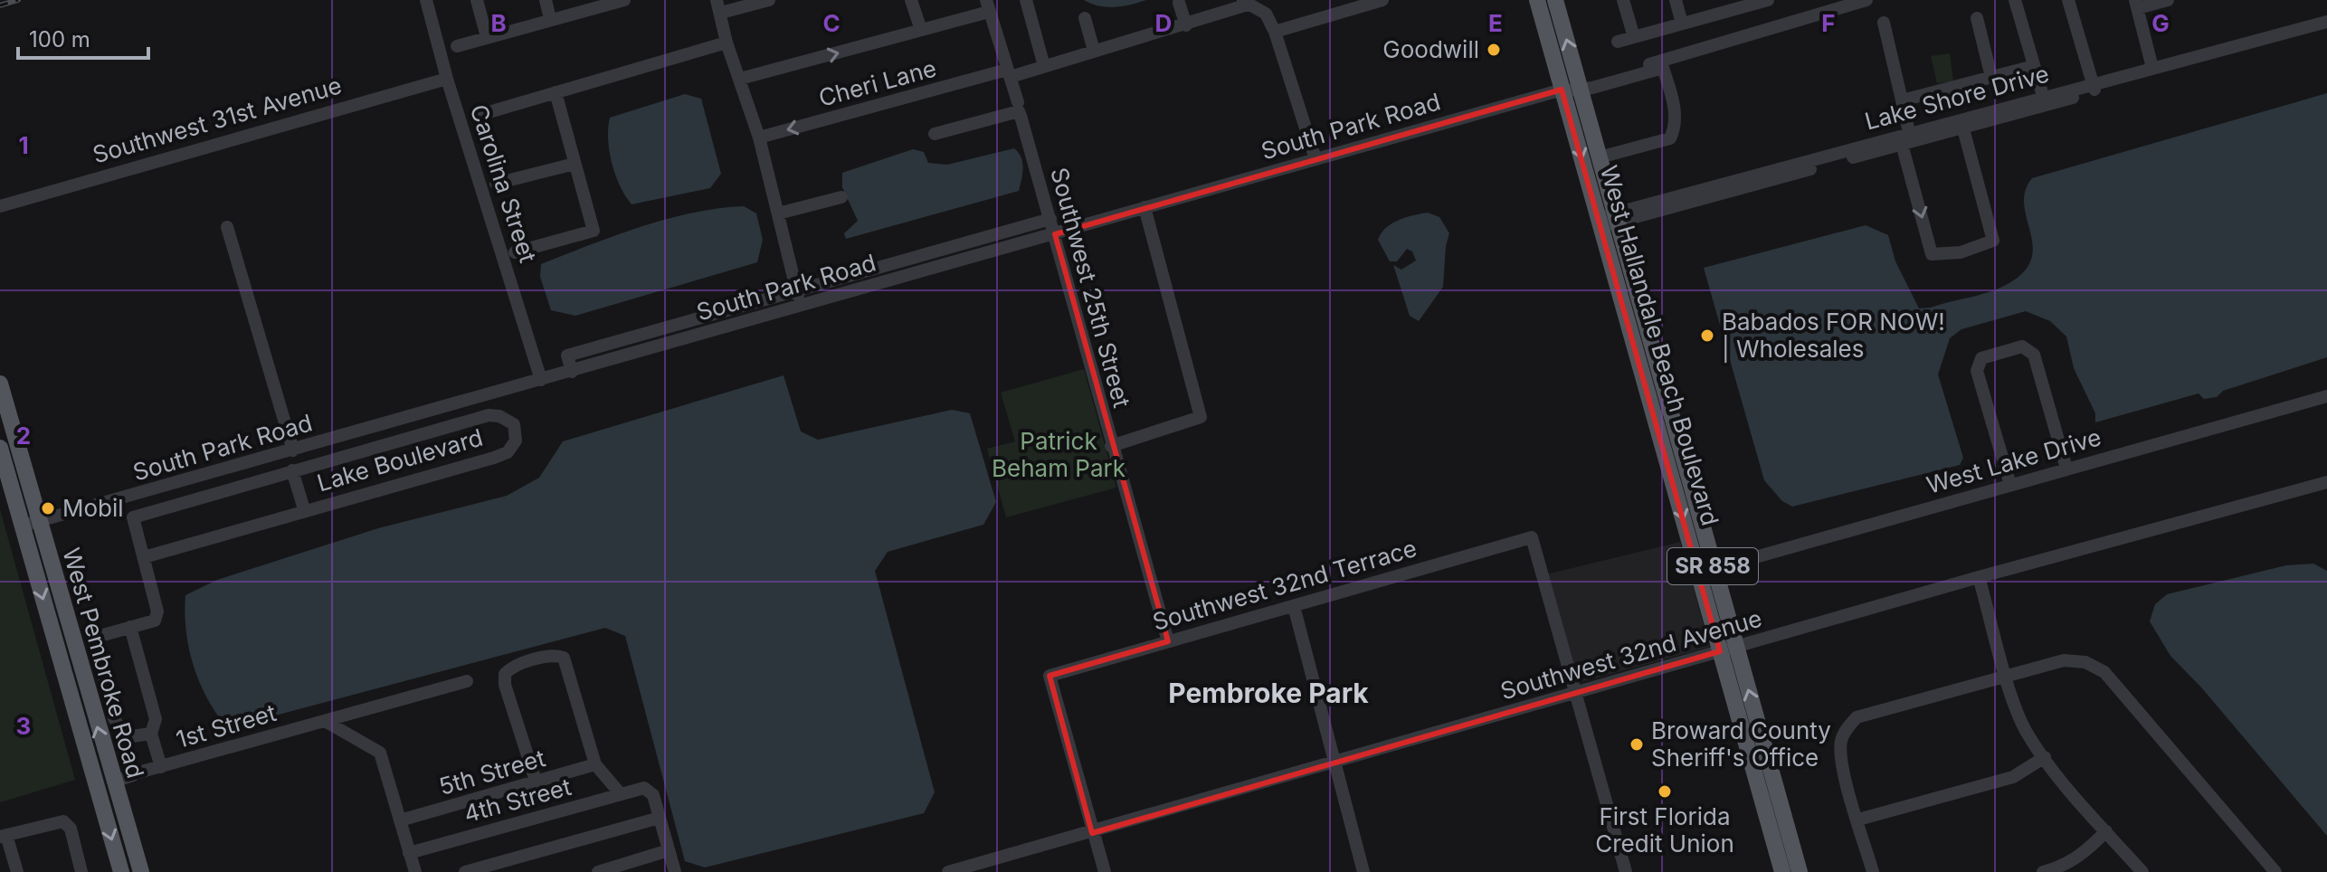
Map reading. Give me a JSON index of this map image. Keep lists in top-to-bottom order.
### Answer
{
  "streets": {
    "main road": ["West Hallandale Beach Boulevard", "SR 858", "West Pembroke Road"],
    "street": [
      "Cheri Lane",
      "Lake Shore Drive",
      "Southwest 31st Avenue",
      "South Park Road",
      "Carolina Street",
      "Southwest 25th Street",
      "Lake Boulevard",
      "West Lake Drive",
      "Southwest 32nd Terrace",
      "Southwest 32nd Avenue",
      "1st Street",
      "5th Street",
      "4th Street"
    ]
  },
  "crossings": [
    ["Cheri Lane", "Southwest 25th Street"],
    ["Lake Shore Drive", "West Hallandale Beach Boulevard"],
    ["Southwest 31st Avenue", "Carolina Street"],
    ["South Park Road", "Carolina Street"],
    ["South Park Road", "Southwest 25th Street"],
    ["South Park Road", "West Hallandale Beach Boulevard"],
    ["South Park Road", "West Pembroke Road"],
    ["Southwest 25th Street", "Southwest 32nd Terrace"],
    ["West Hallandale Beach Boulevard", "West Lake Drive"],
    ["West Hallandale Beach Boulevard", "Southwest 32nd Avenue"],
    ["Southwest 32nd Terrace", "Southwest 32nd Avenue"],
    ["West Pembroke Road", "1st Street"]
  ],
  "districts": ["Pembroke Park"],
  "parks": ["Patrick Beham Park"],
  "places": [
    "Goodwill",
    "Babados FOR NOW! | Wholesales",
    "Mobil",
    "Broward County Sheriff's Office",
    "First Florida Credit Union"
  ],
  "scale_bar": "100 m",
  "grid": {
    "columns": [
      "B",
      "C",
      "D",
      "E",
      "F",
      "G"
    ],
    "rows": ["1", "2", "3"]
  }
}
